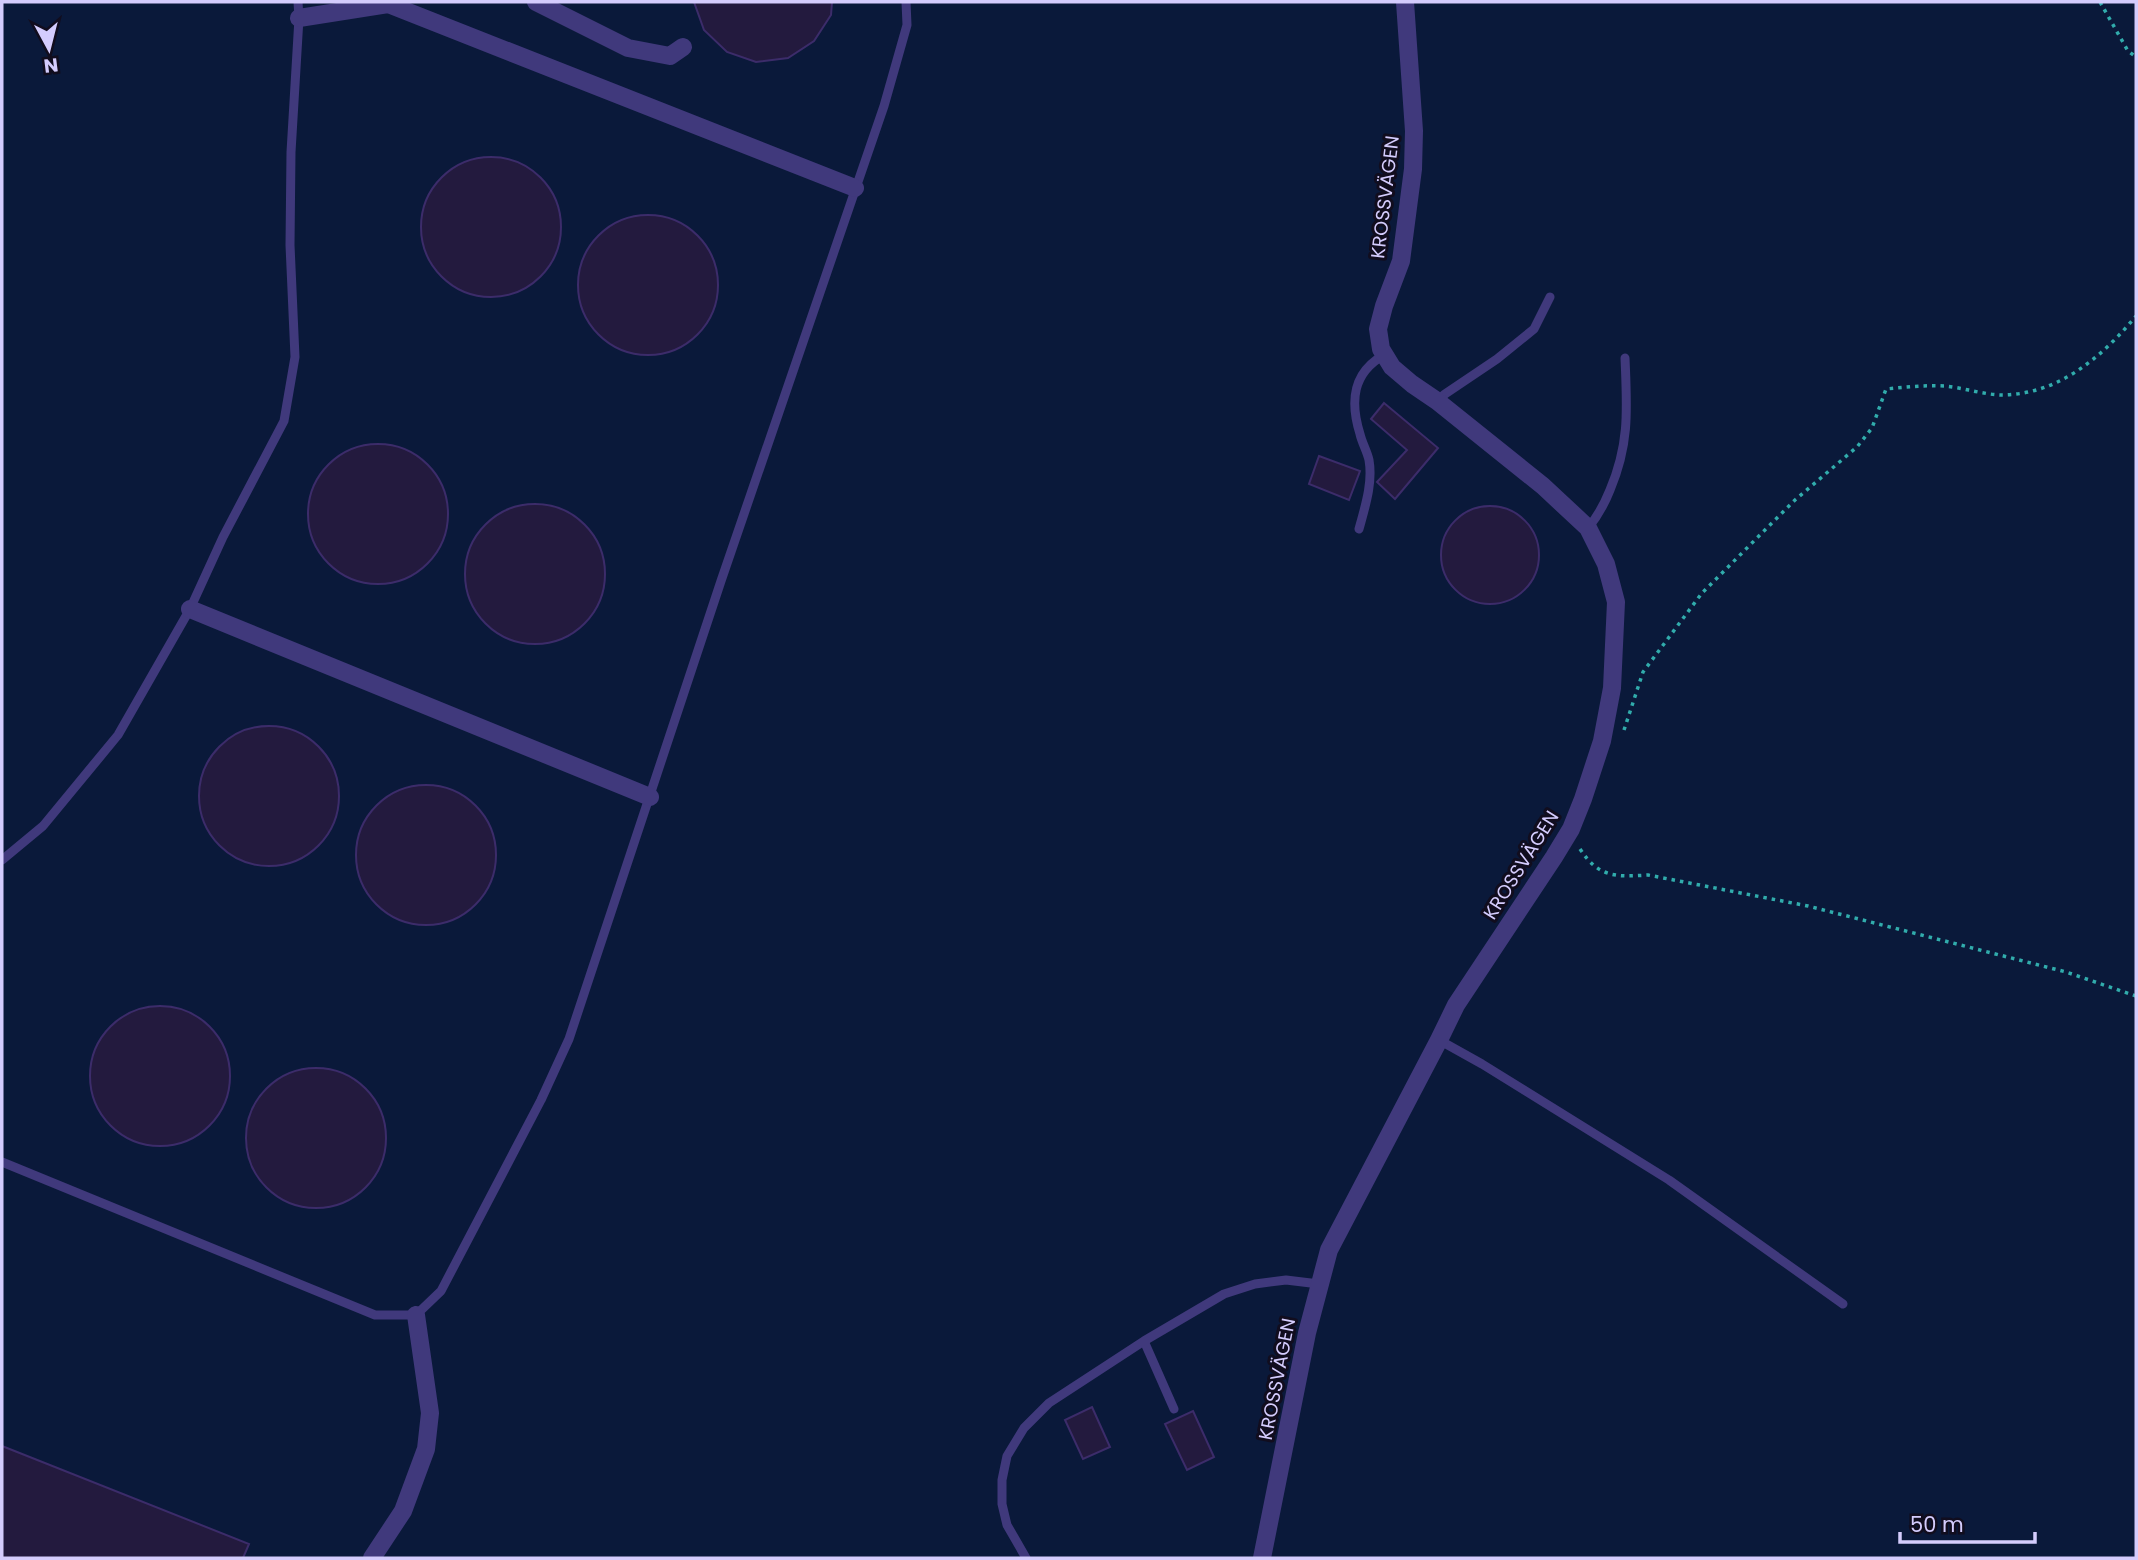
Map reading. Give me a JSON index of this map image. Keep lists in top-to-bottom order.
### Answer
{
  "streets": {
    "street": ["KROSSVÄGEN"]
  },
  "scale_bar": "50 m",
  "north": "bottom"
}
